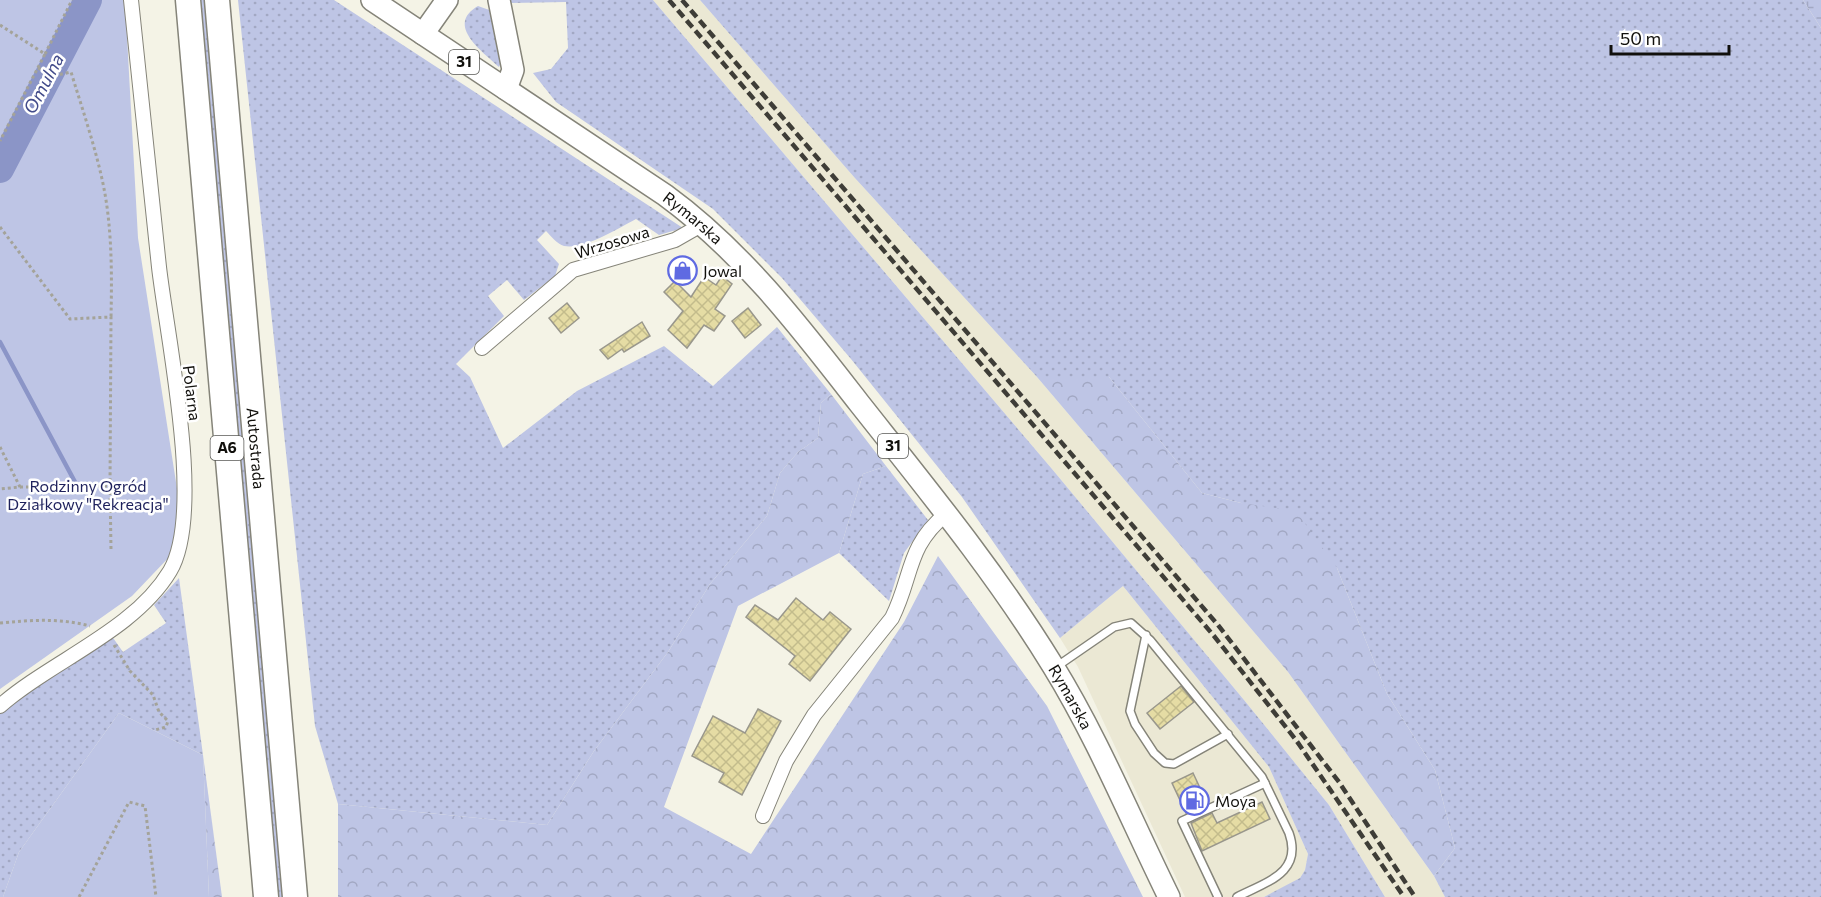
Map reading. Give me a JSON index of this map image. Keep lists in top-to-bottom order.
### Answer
{
  "streets": {
    "highway": ["A6", "Autostrada"],
    "main road": ["31", "Rymarska"],
    "street": ["Wrzosowa", "Polarna"]
  },
  "crossings": [
    ["Rymarska", "Wrzosowa"]
  ],
  "water": ["Omulna"],
  "parks": ["Rodzinny Ogród Działkowy \"Rekreacja\""],
  "places": {
    "shop": ["Jowal"],
    "fuel station": ["Moya"]
  },
  "scale_bar": "50 m"
}
